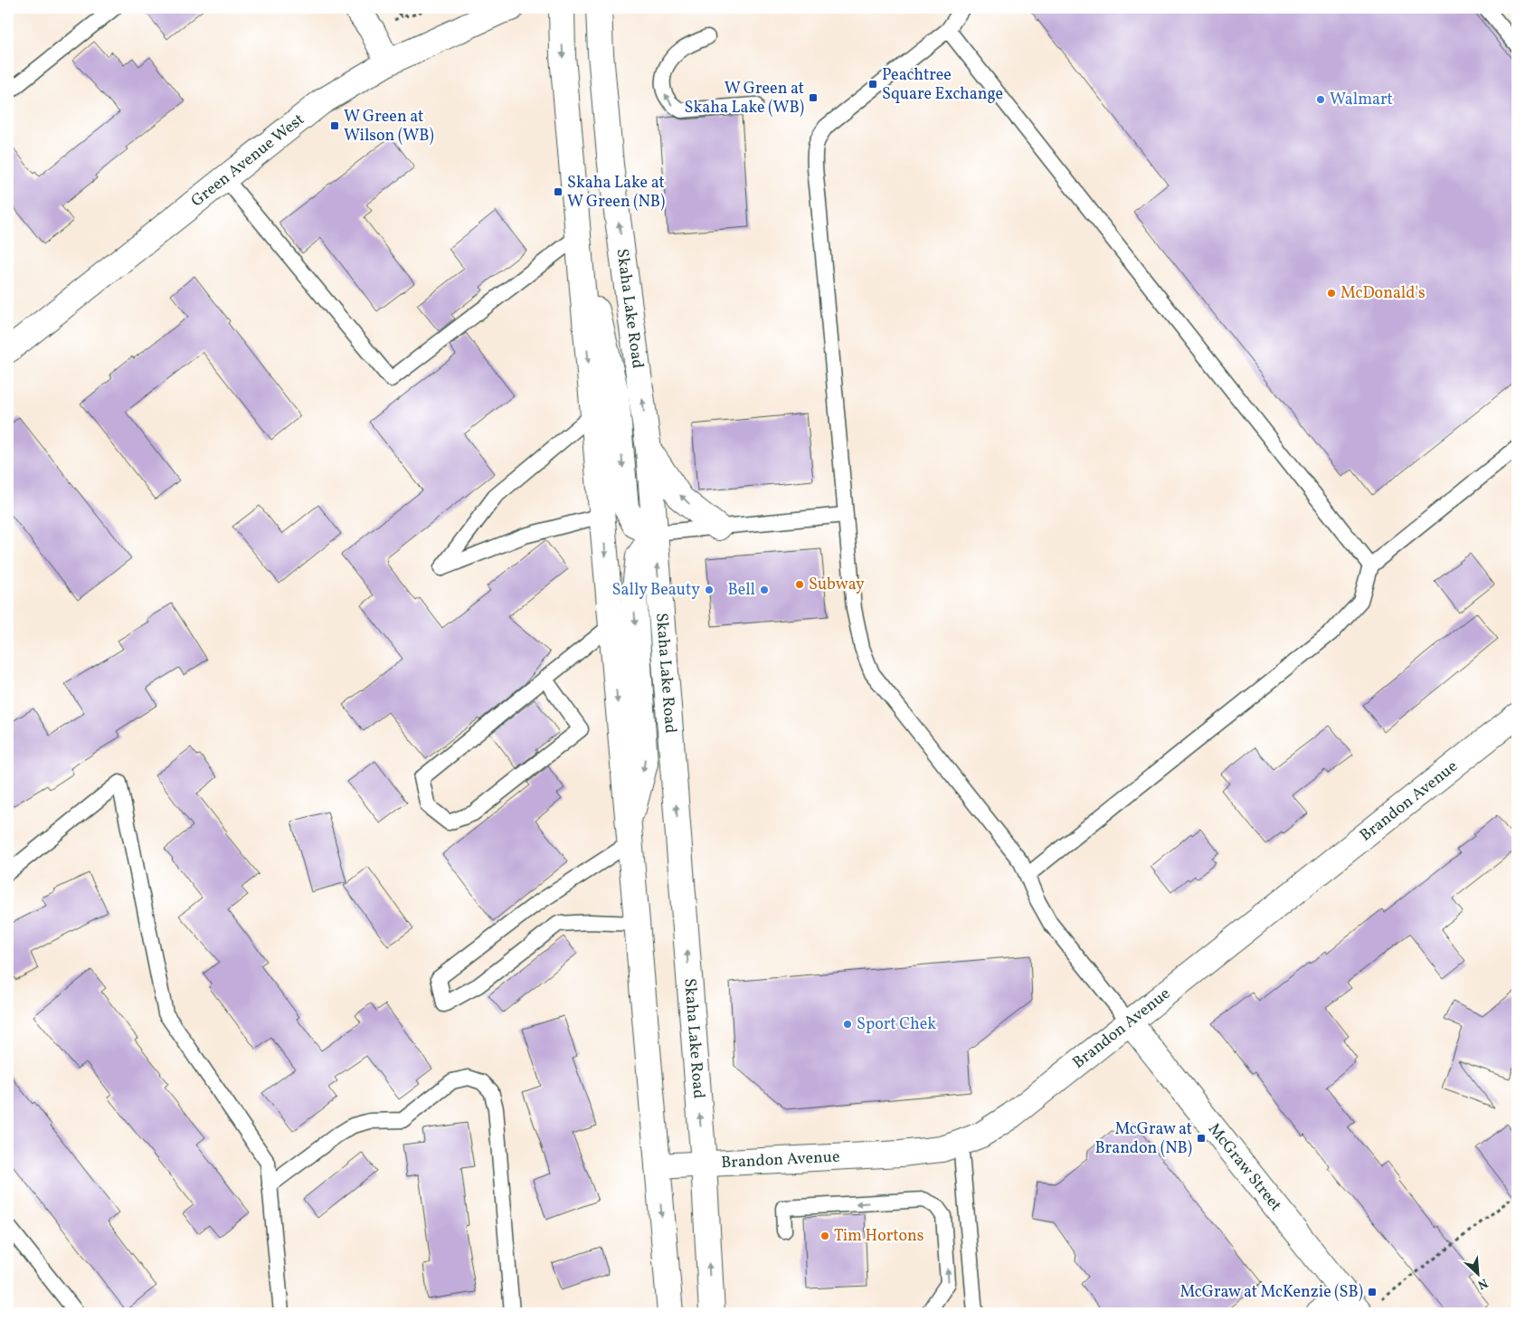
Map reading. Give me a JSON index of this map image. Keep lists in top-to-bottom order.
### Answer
{
  "streets": {
    "main road": [
      "Green Avenue West",
      "Skaha Lake Road",
      "Brandon Avenue",
      "McGraw Street"
    ]
  },
  "crossings": [
    ["Skaha Lake Road", "Brandon Avenue"],
    ["Brandon Avenue", "McGraw Street"]
  ],
  "places": {
    "transit": [
      "Peachtree Square Exchange",
      "W Green at Skaha Lake (WB)",
      "W Green at Wilson (WB)",
      "Skaha Lake at W Green (NB)",
      "McGraw at Brandon (NB)",
      "McGraw at McKenzie (SB)"
    ],
    "other": [
      "Walmart",
      "McDonald's",
      "Subway",
      "Sally Beauty",
      "Bell",
      "Sport Chek",
      "Tim Hortons"
    ]
  },
  "north": "bottom right"
}
